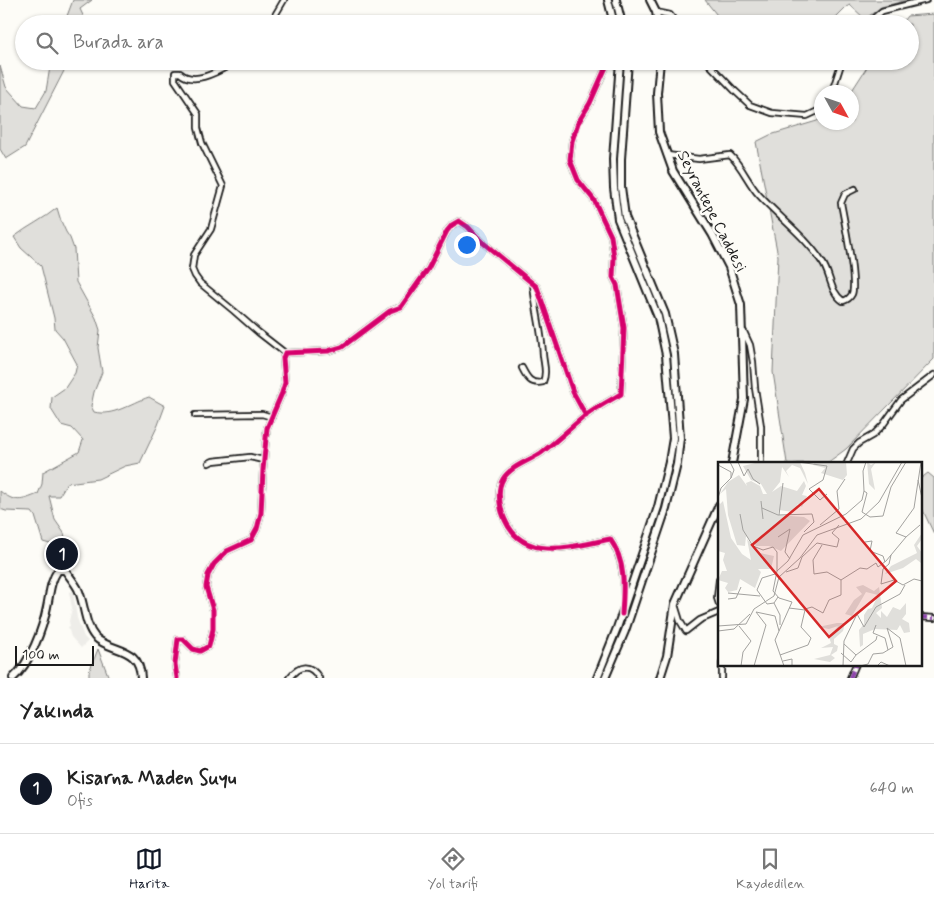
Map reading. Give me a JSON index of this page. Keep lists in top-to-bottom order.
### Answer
{
  "streets": {
    "main road": ["Seyrantepe Caddesi"]
  },
  "scale_bar": "100 m",
  "north": "bottom right",
  "page": {
    "search": "Burada ara",
    "pins": "1",
    "scale": "100 m",
    "heading": "Yakında",
    "list": [
      {
        "mark": "1",
        "name": "Kisarna Maden Suyu",
        "note": "Ofis",
        "value": "640 m"
      }
    ],
    "nav": ["Harita", "Yol tarifi", "Kaydedilen"]
  }
}
